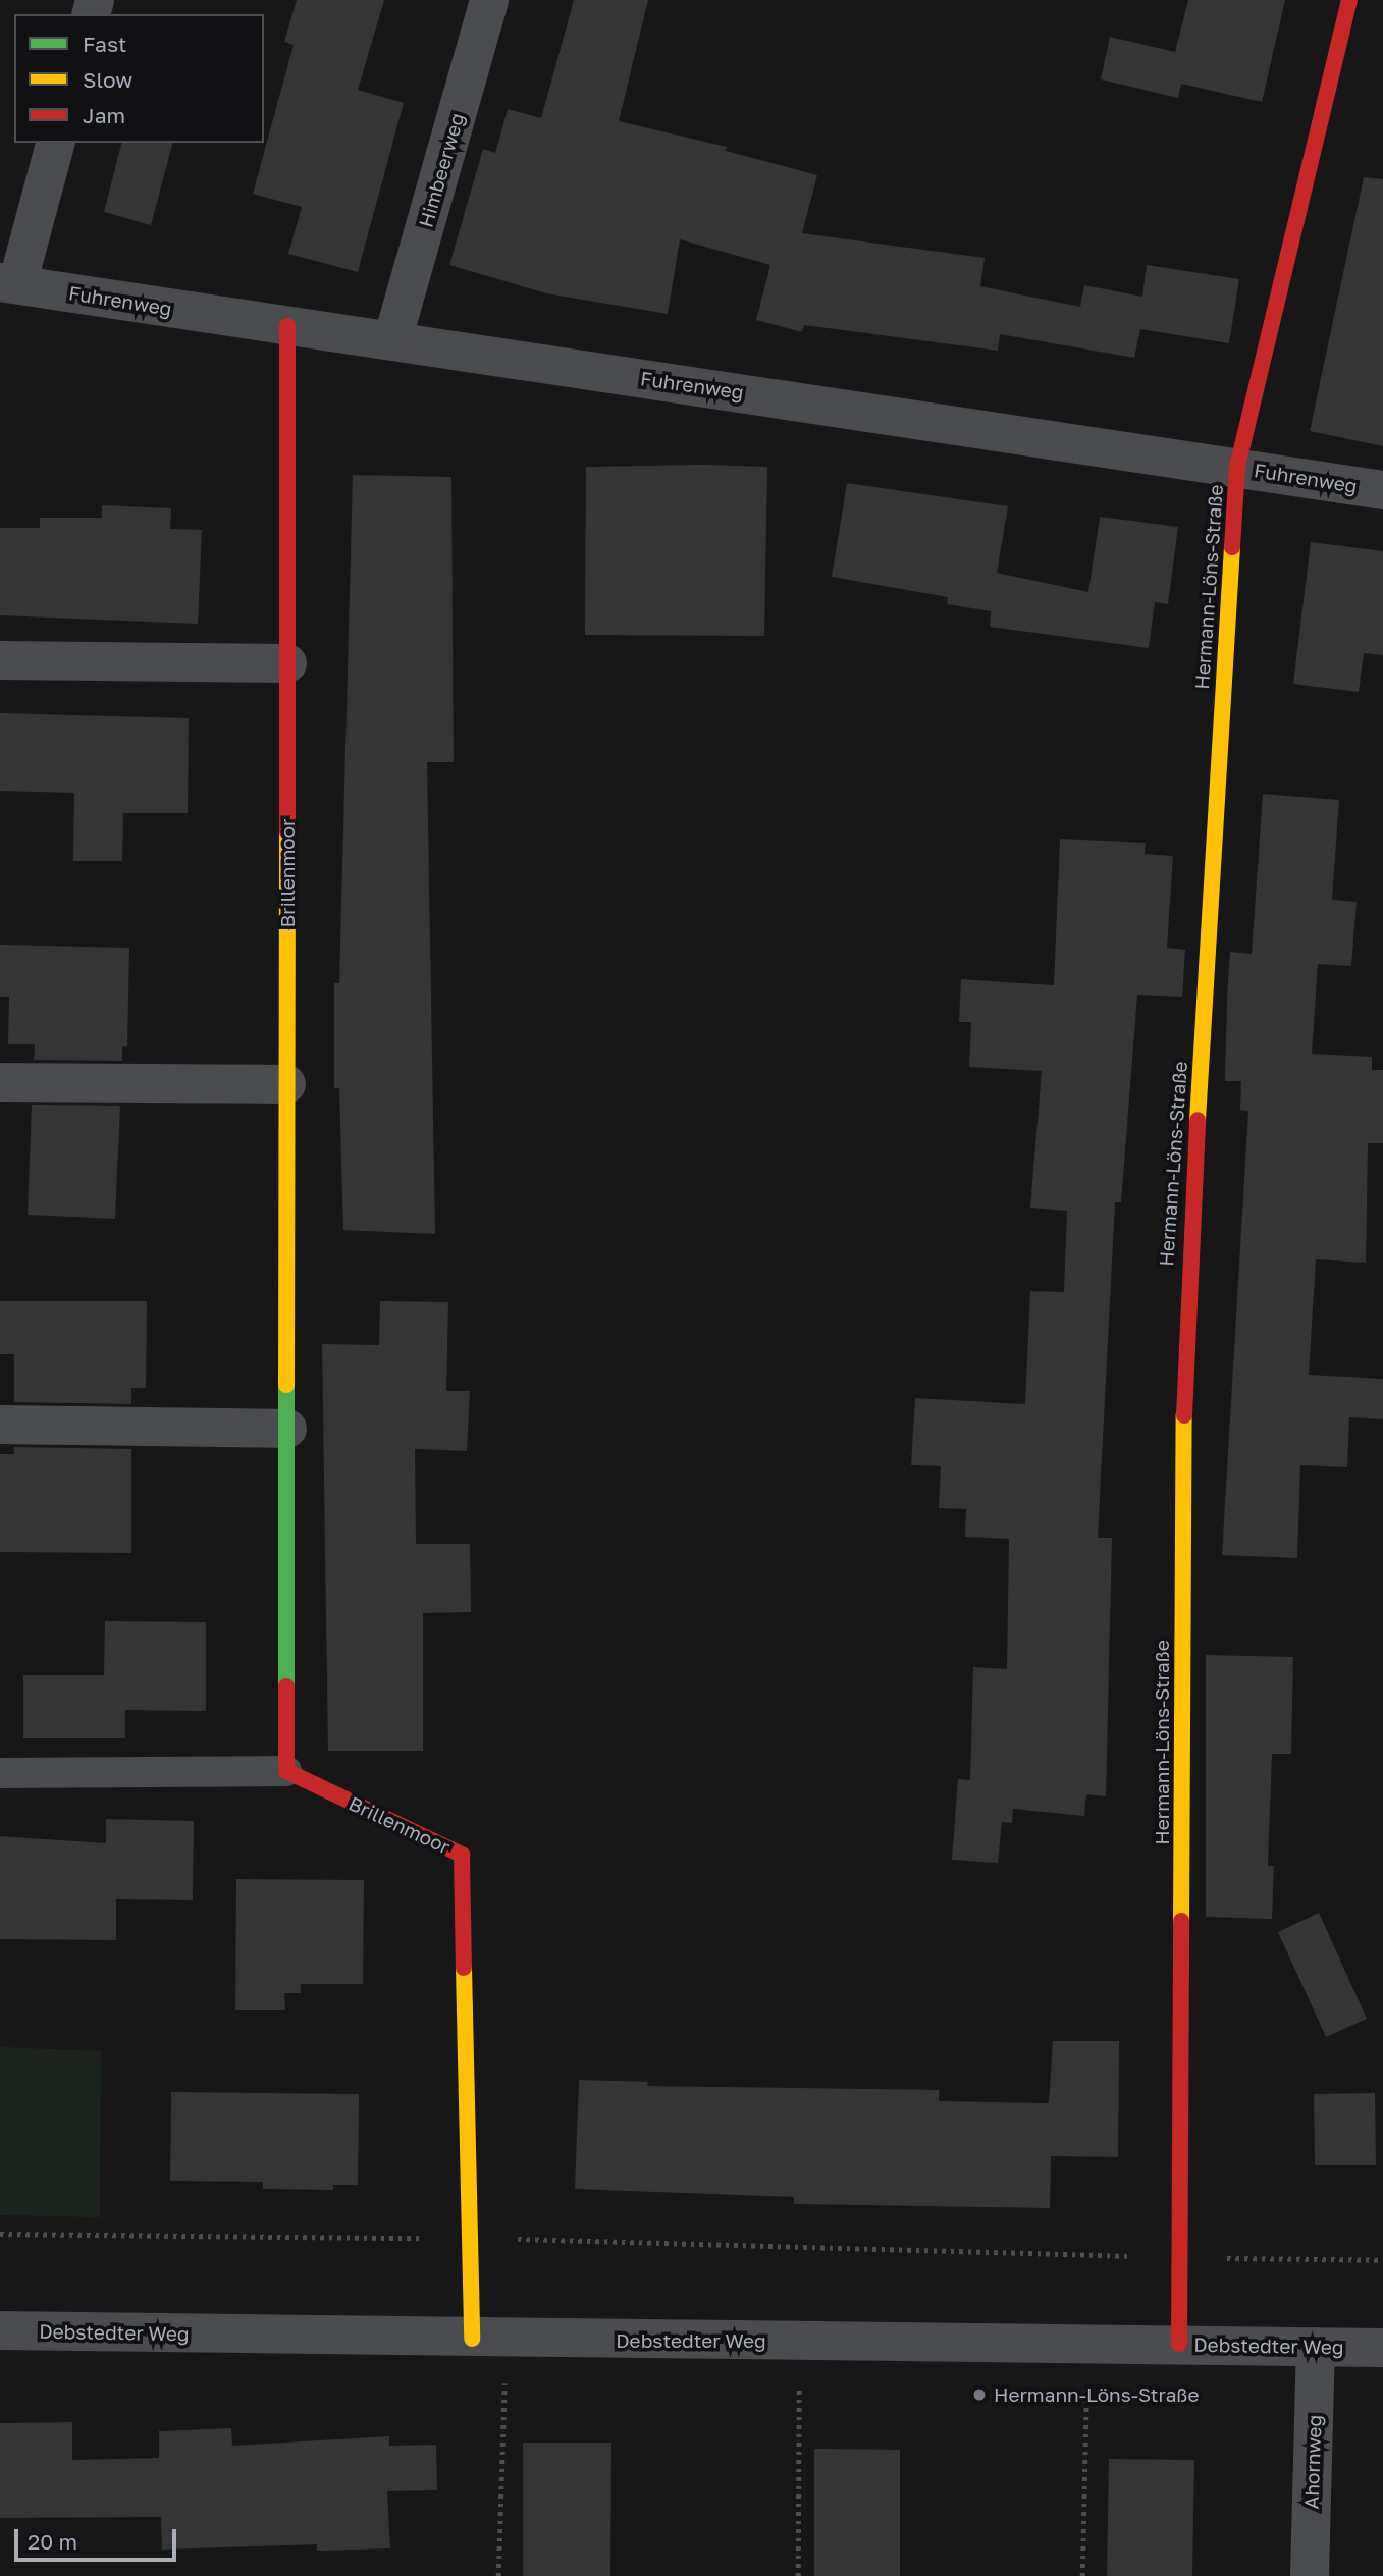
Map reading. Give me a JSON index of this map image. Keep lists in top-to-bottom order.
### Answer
{
  "streets": {
    "street": [
      "Himbeerweg",
      "Fuhrenweg",
      "Hermann-Löns-Straße",
      "Brillenmoor",
      "Debstedter Weg",
      "Ahornweg"
    ]
  },
  "crossings": [
    ["Himbeerweg", "Fuhrenweg"],
    ["Fuhrenweg", "Hermann-Löns-Straße"],
    ["Fuhrenweg", "Brillenmoor"],
    ["Hermann-Löns-Straße", "Debstedter Weg"],
    ["Brillenmoor", "Debstedter Weg"],
    ["Debstedter Weg", "Ahornweg"]
  ],
  "places": ["Hermann-Löns-Straße"],
  "legend": ["Fast", "Slow", "Jam"],
  "scale_bar": "20 m"
}
